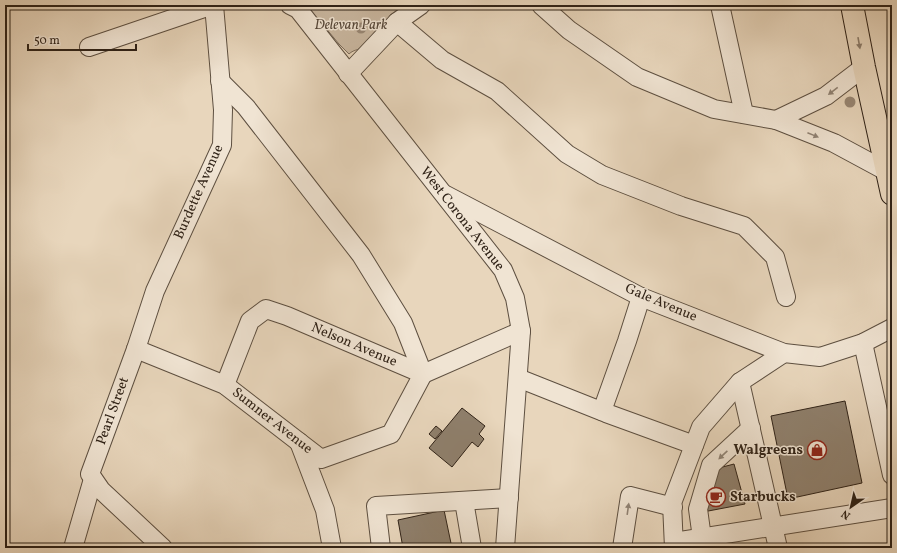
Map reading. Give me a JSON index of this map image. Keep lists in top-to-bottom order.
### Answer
{
  "streets": {
    "street": [
      "Burdette Avenue",
      "West Corona Avenue",
      "Gale Avenue",
      "Nelson Avenue",
      "Pearl Street",
      "Sumner Avenue"
    ]
  },
  "crossings": [
    ["Burdette Avenue", "Pearl Street"],
    ["Burdette Avenue", "Sumner Avenue"],
    ["West Corona Avenue", "Gale Avenue"],
    ["Nelson Avenue", "Sumner Avenue"],
    ["Pearl Street", "Sumner Avenue"]
  ],
  "parks": ["Delevan Park"],
  "places": {
    "shop": ["Walgreens"],
    "cafe": ["Starbucks"]
  },
  "scale_bar": "50 m",
  "north": "bottom left"
}
